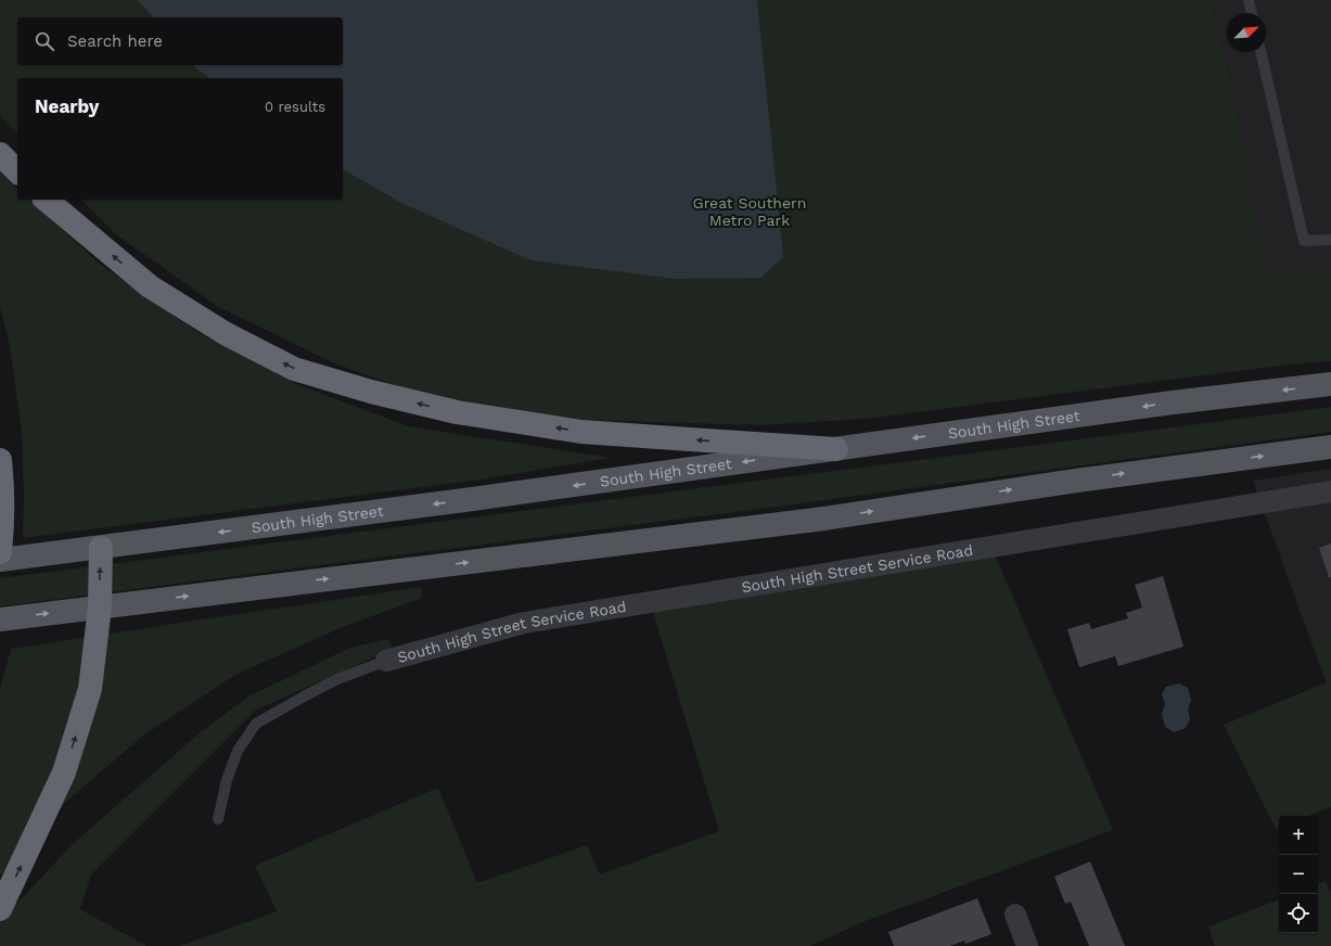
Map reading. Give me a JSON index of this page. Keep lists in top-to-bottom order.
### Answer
{
  "streets": {
    "main road": ["South High Street"],
    "street": ["South High Street Service Road"]
  },
  "parks": ["Great Southern Metro Park"],
  "north": "top right",
  "page": {
    "search": "Search here",
    "heading": ["Nearby", "0 results"],
    "map_buttons": ["+", "−"]
  }
}
